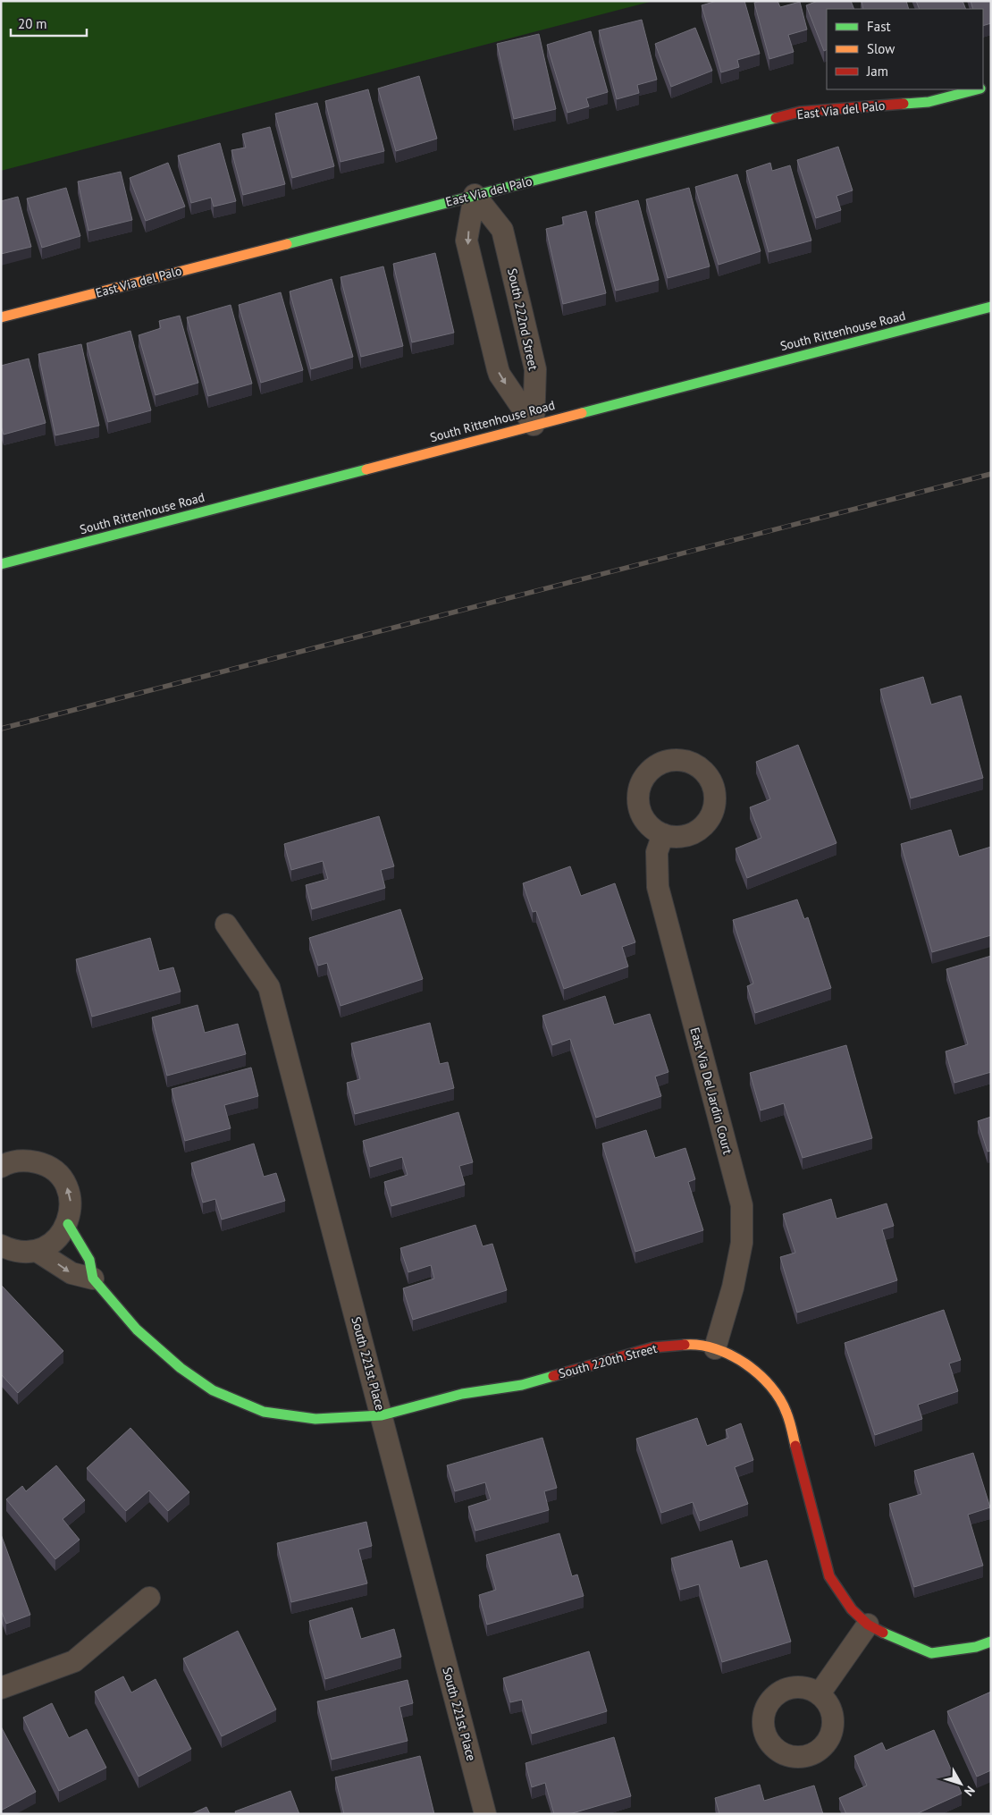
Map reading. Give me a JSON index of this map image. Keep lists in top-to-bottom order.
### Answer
{
  "streets": {
    "street": [
      "East Via del Palo",
      "South 222nd Street",
      "South Rittenhouse Road",
      "East Via Del Jardin Court",
      "South 220th Street",
      "South 221st Place"
    ]
  },
  "crossings": [
    ["East Via del Palo", "South 222nd Street"],
    ["South 222nd Street", "South Rittenhouse Road"],
    ["East Via Del Jardin Court", "South 220th Street"],
    ["South 220th Street", "South 221st Place"]
  ],
  "legend": ["Fast", "Slow", "Jam"],
  "scale_bar": "20 m",
  "north": "bottom right"
}
